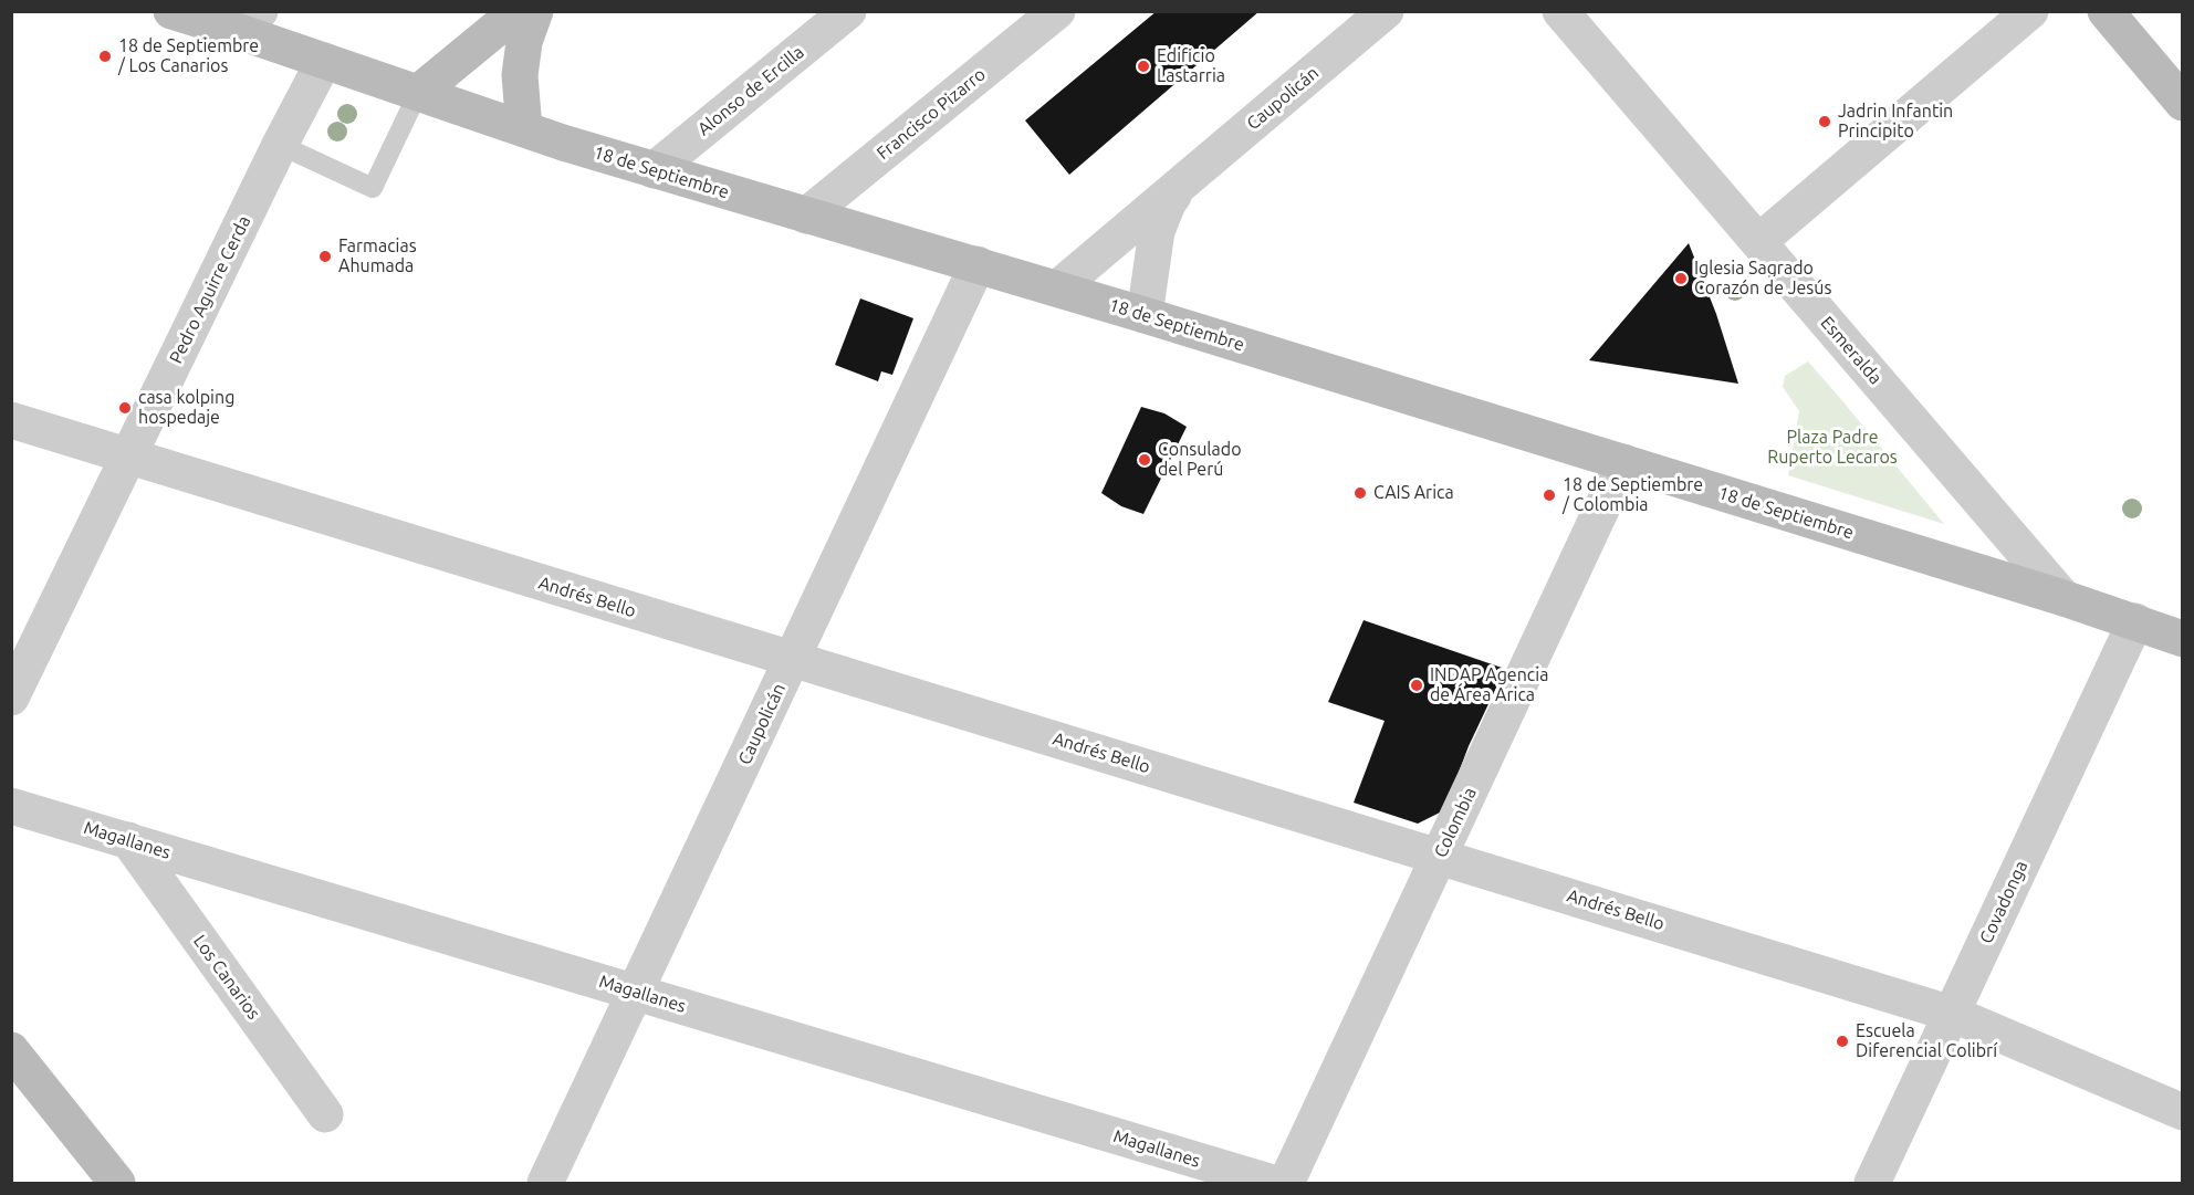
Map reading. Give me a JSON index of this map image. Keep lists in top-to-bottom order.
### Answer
{
  "streets": {
    "main road": ["18 de Septiembre"],
    "street": [
      "Alonso de Ercilla",
      "Caupolicán",
      "Francisco Pizarro",
      "Pedro Aguirre Cerda",
      "Esmeralda",
      "Andrés Bello",
      "Colombia",
      "Magallanes",
      "Covadonga",
      "Los Canarios"
    ]
  },
  "crossings": [
    ["Alonso de Ercilla", "18 de Septiembre"],
    ["Caupolicán", "18 de Septiembre"],
    ["Caupolicán", "Andrés Bello"],
    ["Caupolicán", "Magallanes"],
    ["Francisco Pizarro", "18 de Septiembre"],
    ["18 de Septiembre", "Pedro Aguirre Cerda"],
    ["18 de Septiembre", "Esmeralda"],
    ["18 de Septiembre", "Colombia"],
    ["18 de Septiembre", "Covadonga"],
    ["Pedro Aguirre Cerda", "Andrés Bello"],
    ["Andrés Bello", "Colombia"],
    ["Andrés Bello", "Covadonga"],
    ["Magallanes", "Los Canarios"]
  ],
  "parks": ["Plaza Padre Ruperto Lecaros"],
  "places": [
    "18 de Septiembre / Los Canarios",
    "Edificio Lastarria",
    "Jadrin Infantin Principito",
    "Farmacias Ahumada",
    "Iglesia Sagrado Corazón de Jesús",
    "casa kolping hospedaje",
    "Consulado del Perú",
    "CAIS Arica",
    "18 de Septiembre / Colombia",
    "INDAP Agencia de Área Arica",
    "Escuela Diferencial Colibrí"
  ]
}
